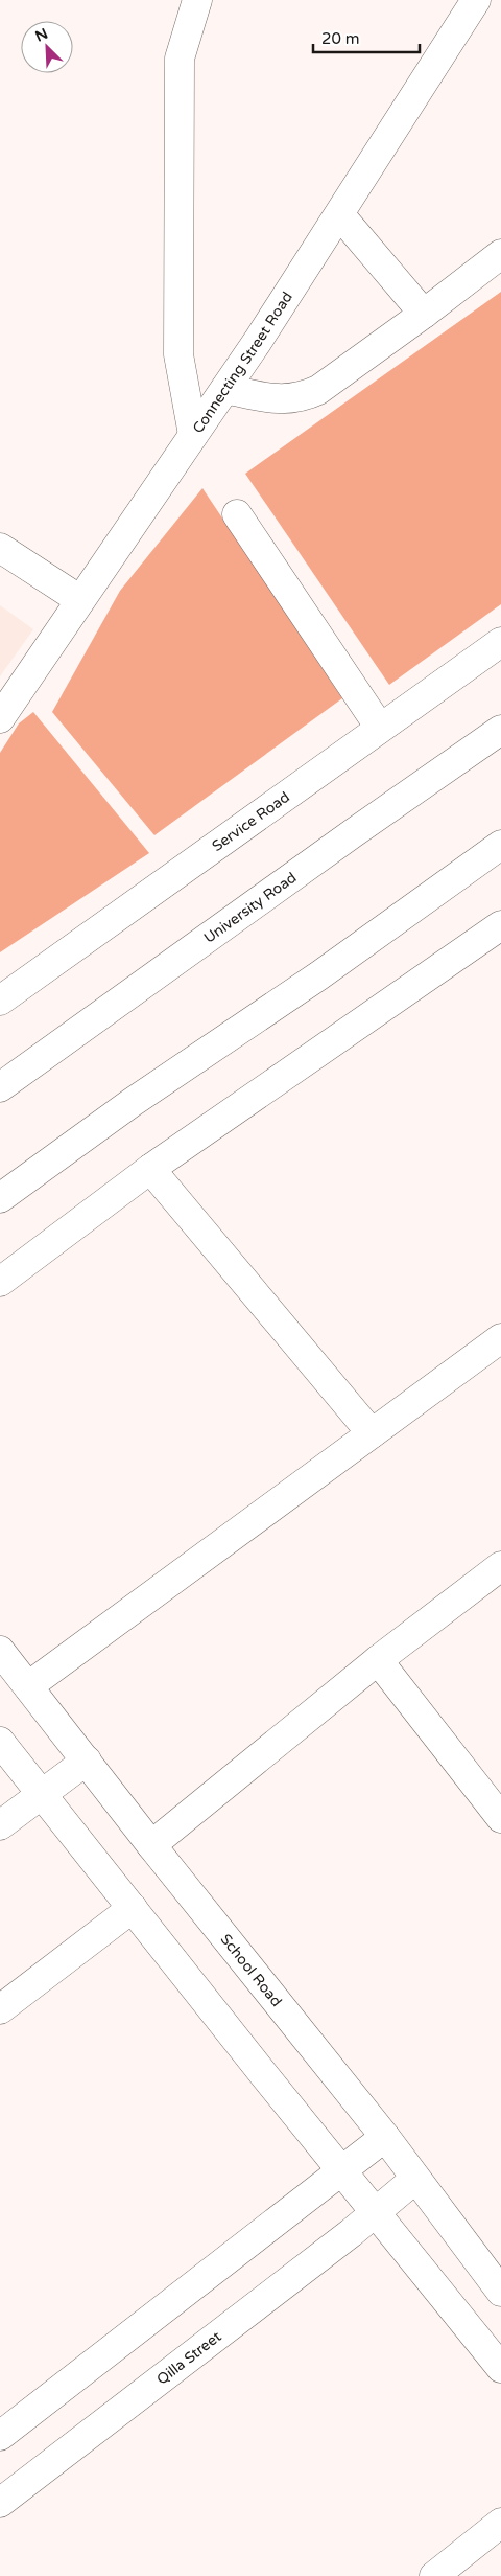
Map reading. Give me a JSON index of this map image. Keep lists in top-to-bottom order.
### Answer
{
  "streets": {
    "street": [
      "Connecting Street Road",
      "Service Road",
      "University Road",
      "School Road",
      "Qilla Street"
    ]
  },
  "crossings": [
    ["School Road", "Qilla Street"]
  ],
  "scale_bar": "20 m",
  "north": "top left"
}
